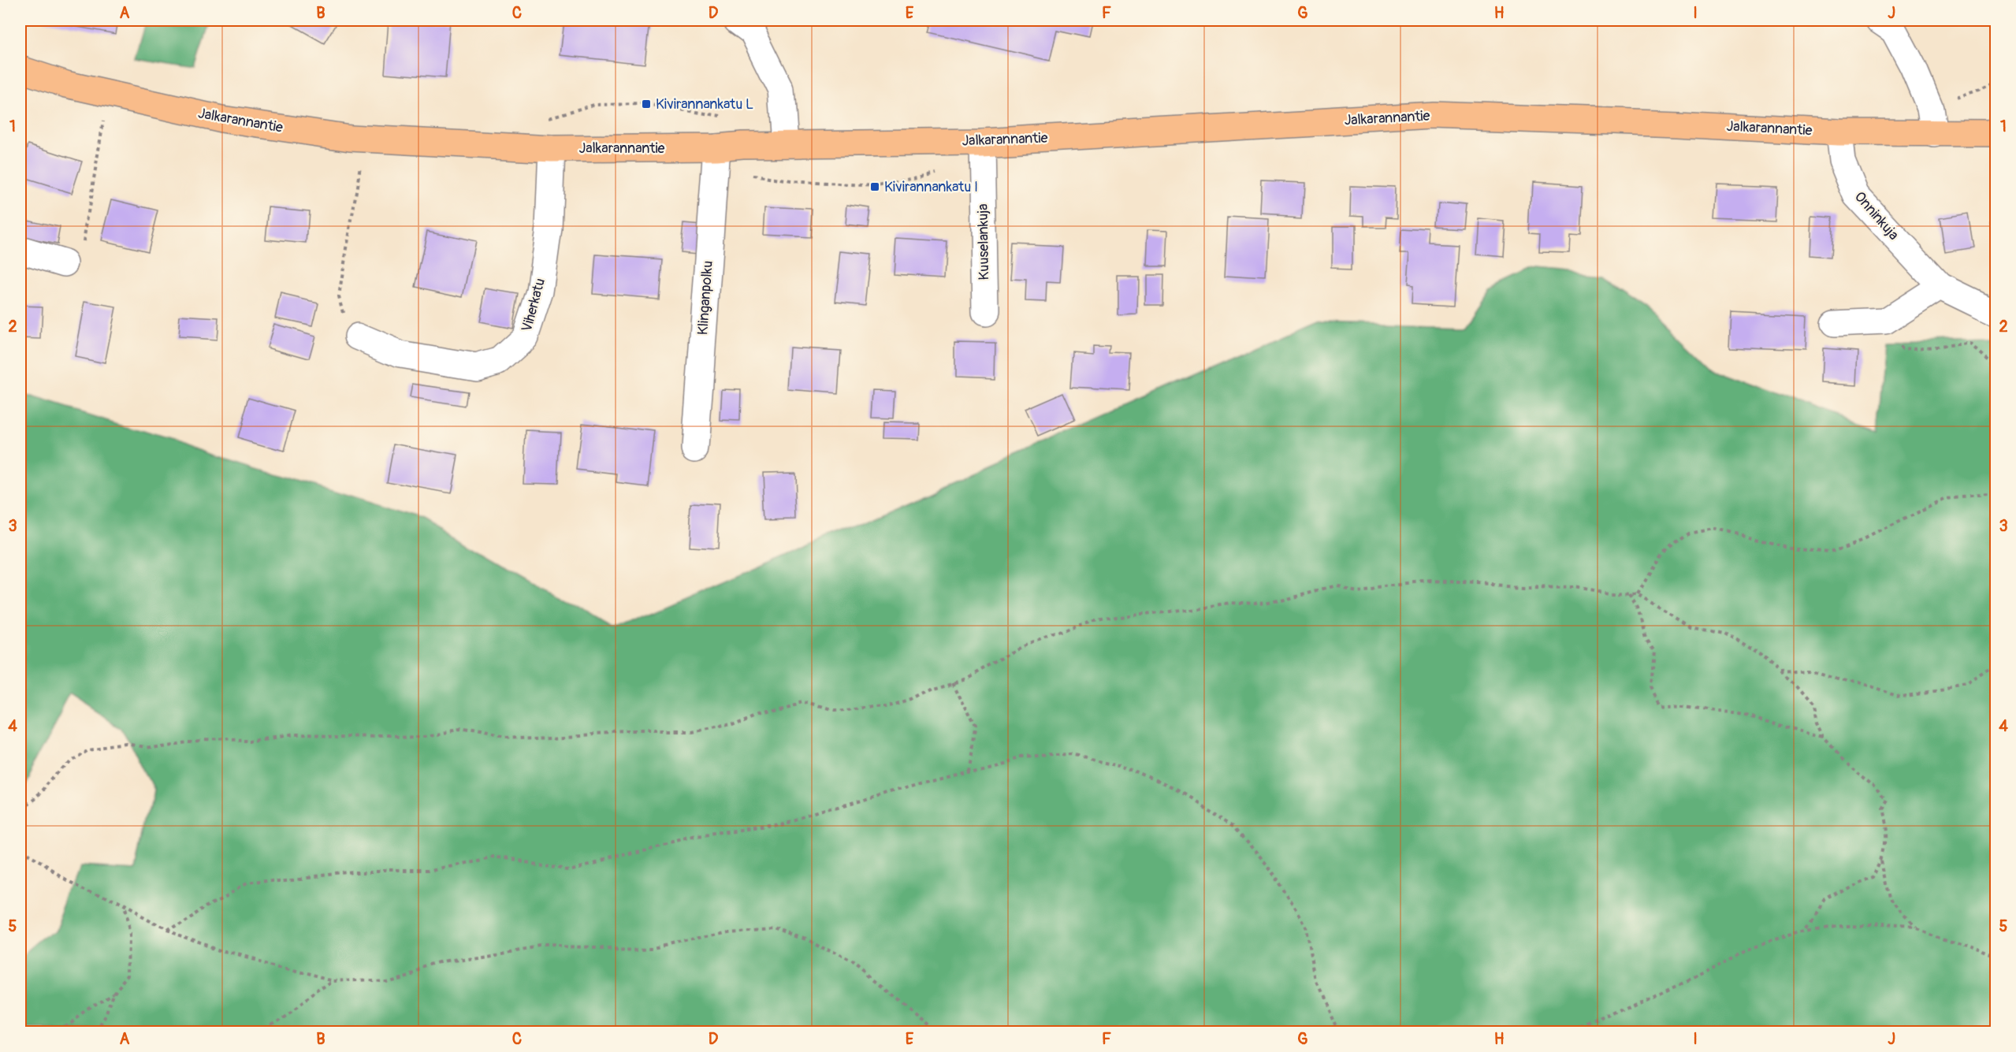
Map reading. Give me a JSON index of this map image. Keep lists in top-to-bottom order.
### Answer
{
  "streets": {
    "main road": ["Jalkarannantie"],
    "street": [
      "Onninkuja",
      "Kuuselankuja",
      "Klinganpolku",
      "Viherkatu"
    ]
  },
  "crossings": [
    ["Jalkarannantie", "Onninkuja"],
    ["Jalkarannantie", "Kuuselankuja"],
    ["Jalkarannantie", "Klinganpolku"],
    ["Jalkarannantie", "Viherkatu"]
  ],
  "places": {
    "transit": ["Kivirannankatu L", "Kivirannankatu I"]
  },
  "grid": {
    "columns": [
      "A",
      "B",
      "C",
      "D",
      "E",
      "F",
      "G",
      "H",
      "I",
      "J"
    ],
    "rows": [
      "1",
      "2",
      "3",
      "4",
      "5"
    ]
  }
}
